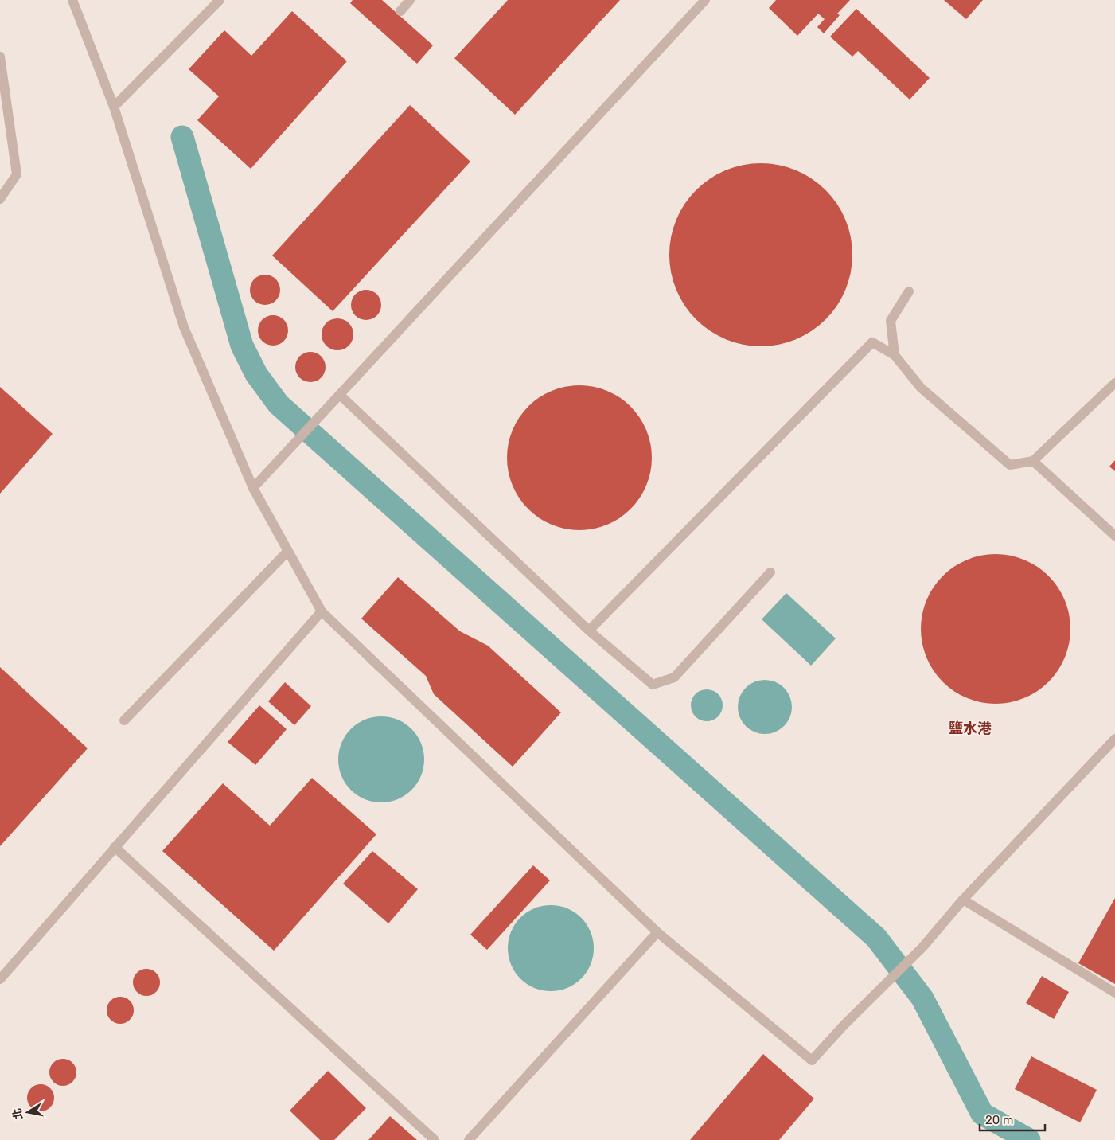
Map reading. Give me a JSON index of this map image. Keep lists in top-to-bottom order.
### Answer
{
  "districts": ["鹽水港"],
  "scale_bar": "20 m",
  "north": "left"
}
